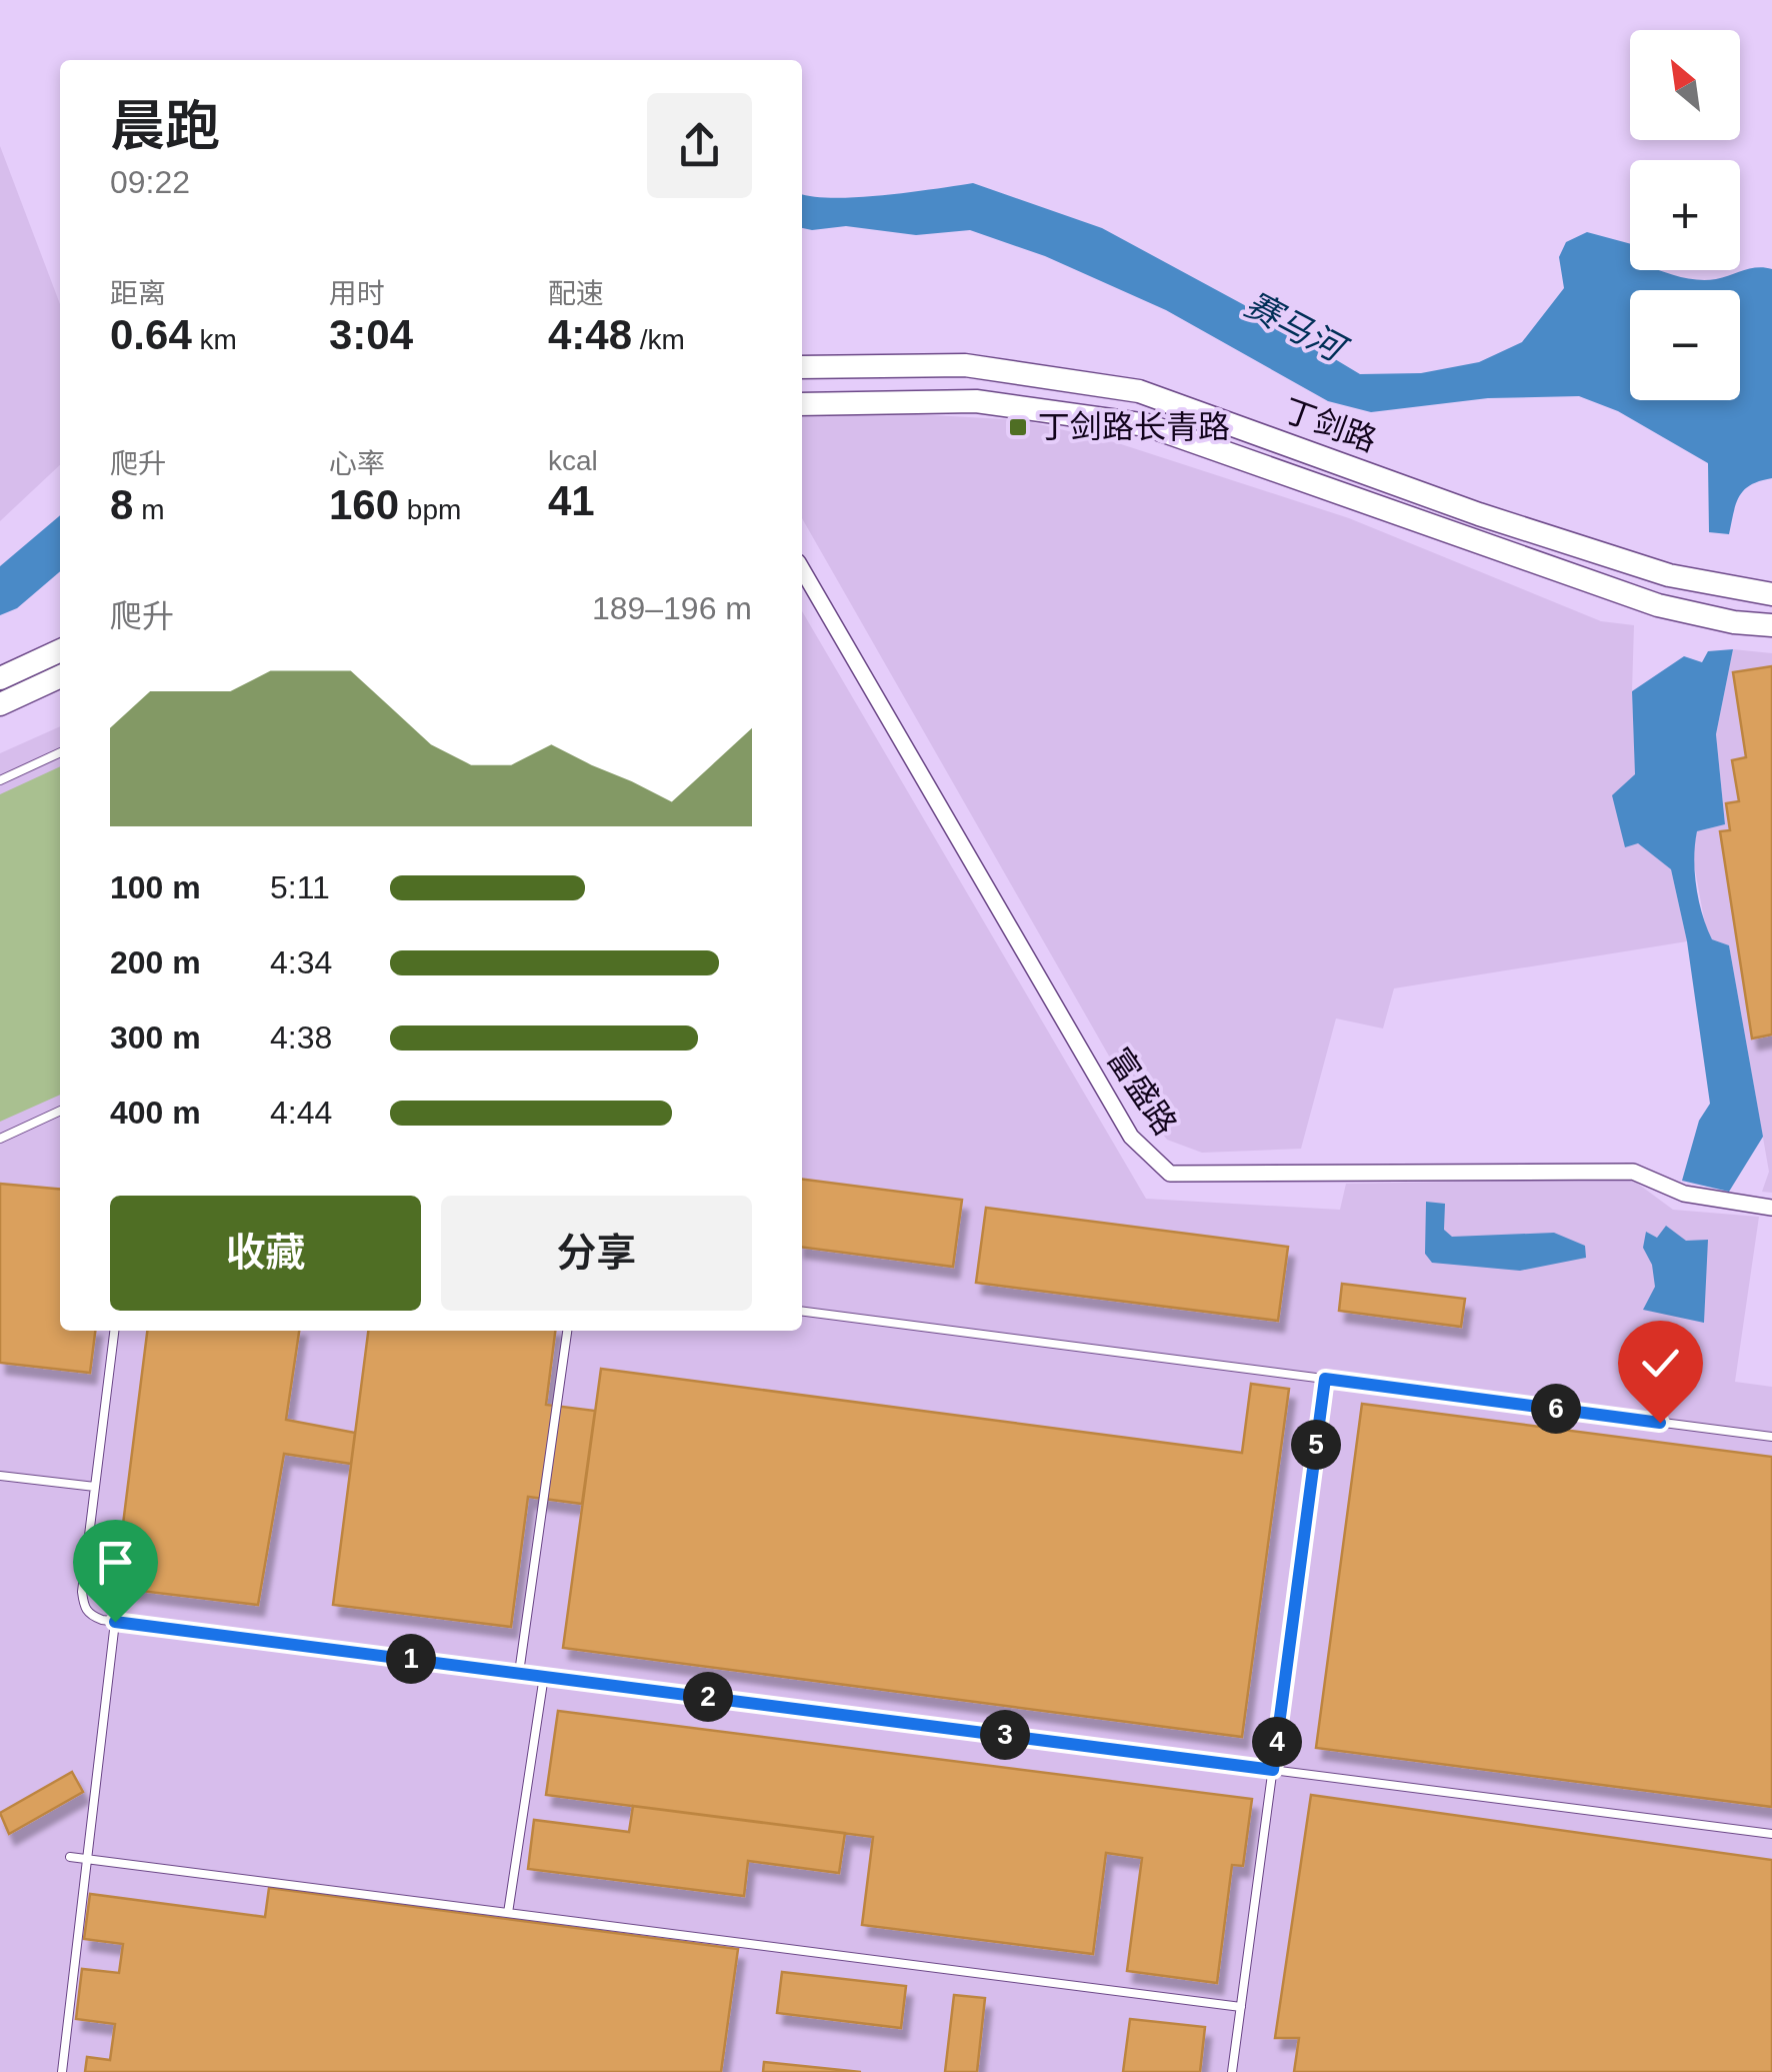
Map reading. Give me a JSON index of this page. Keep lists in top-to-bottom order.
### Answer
{
  "streets": {
    "main road": ["丁剑路"],
    "street": ["富盛路"]
  },
  "water": ["赛马河"],
  "places": {
    "transit": ["丁剑路长青路"]
  },
  "north": "top left",
  "page": {
    "map_buttons": ["+", "−"],
    "heading": ["晨跑", "09:22"],
    "stats": [
      ["距离", "0.64 km"],
      ["用时", "3:04"],
      ["配速", "4:48 /km"],
      ["爬升", "8 m"],
      ["心率", "160 bpm"],
      ["kcal", "41"]
    ],
    "chart": ["爬升", "189–196 m"],
    "list": [
      {
        "name": "100 m",
        "note": "5:11"
      },
      {
        "name": "200 m",
        "note": "4:34"
      },
      {
        "name": "300 m",
        "note": "4:38"
      },
      {
        "name": "400 m",
        "note": "4:44"
      }
    ],
    "buttons": ["收藏", "分享"],
    "pins": [
      "6",
      "5",
      "1",
      "2",
      "3",
      "4"
    ]
  }
}
